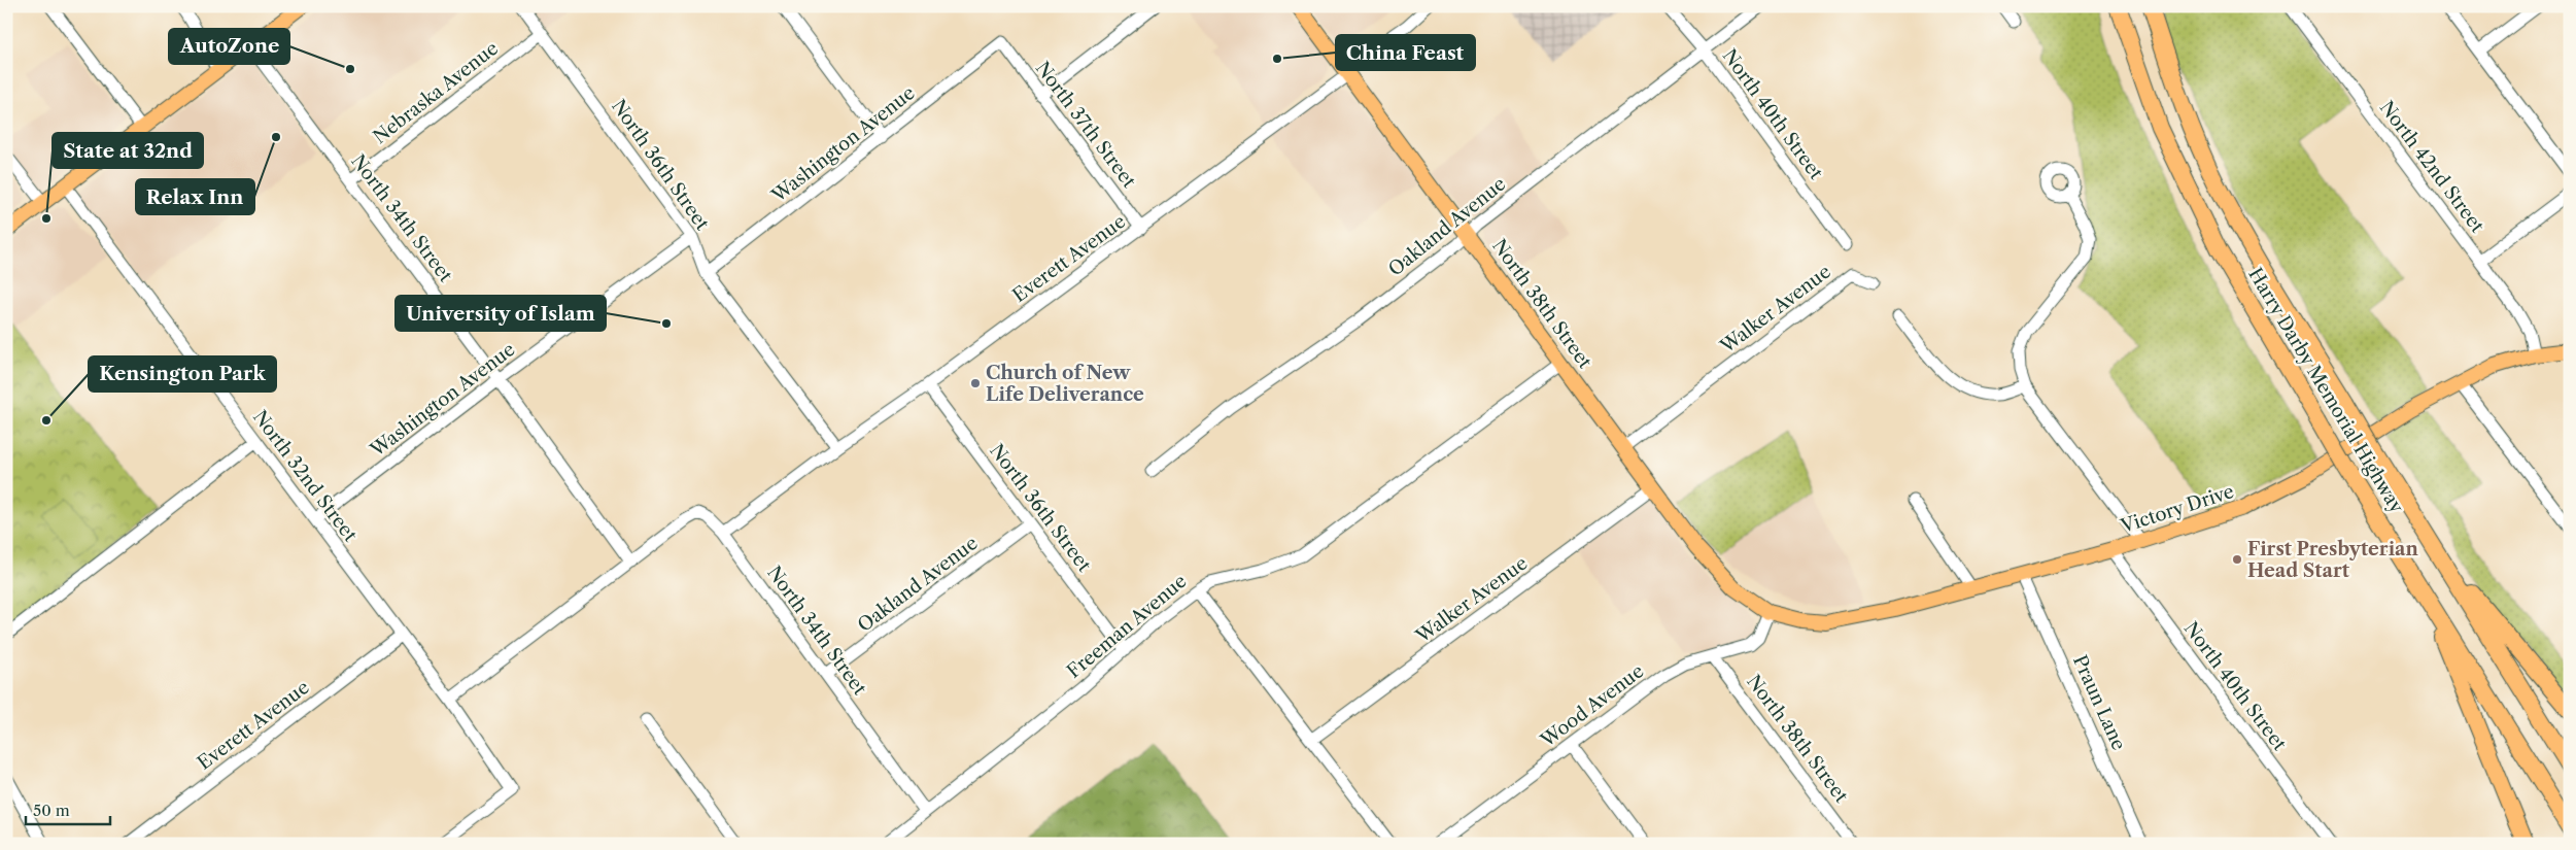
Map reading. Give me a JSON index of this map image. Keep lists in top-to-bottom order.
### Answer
{
  "streets": {
    "highway": ["Harry Darby Memorial Highway"],
    "main road": ["North 38th Street", "Victory Drive"],
    "street": [
      "Nebraska Avenue",
      "North 40th Street",
      "North 37th Street",
      "Washington Avenue",
      "North 36th Street",
      "North 42nd Street",
      "North 34th Street",
      "Oakland Avenue",
      "Everett Avenue",
      "Walker Avenue",
      "North 32nd Street",
      "Freeman Avenue",
      "Praun Lane",
      "Wood Avenue"
    ]
  },
  "crossings": [
    ["Nebraska Avenue", "North 36th Street"],
    ["Nebraska Avenue", "North 34th Street"],
    ["North 40th Street", "Oakland Avenue"],
    ["North 40th Street", "Victory Drive"],
    ["North 37th Street", "Washington Avenue"],
    ["North 37th Street", "Everett Avenue"],
    ["Washington Avenue", "North 36th Street"],
    ["Washington Avenue", "North 34th Street"],
    ["Washington Avenue", "North 32nd Street"],
    ["North 36th Street", "Oakland Avenue"],
    ["North 36th Street", "Everett Avenue"],
    ["North 36th Street", "Freeman Avenue"],
    ["North 42nd Street", "Victory Drive"],
    ["North 34th Street", "Oakland Avenue"],
    ["North 34th Street", "Everett Avenue"],
    ["North 34th Street", "Freeman Avenue"],
    ["Oakland Avenue", "North 38th Street"],
    ["Everett Avenue", "North 38th Street"],
    ["Everett Avenue", "North 32nd Street"],
    ["North 38th Street", "Walker Avenue"],
    ["North 38th Street", "Victory Drive"],
    ["North 38th Street", "Freeman Avenue"],
    ["North 38th Street", "Wood Avenue"],
    ["Victory Drive", "Praun Lane"],
    ["Victory Drive", "Wood Avenue"]
  ],
  "places": [
    "China Feast",
    "AutoZone",
    "Relax Inn",
    "State at 32nd",
    "University of Islam",
    "Church of New Life Deliverance",
    "Kensington Park",
    "First Presbyterian Head Start"
  ],
  "scale_bar": "50 m"
}
